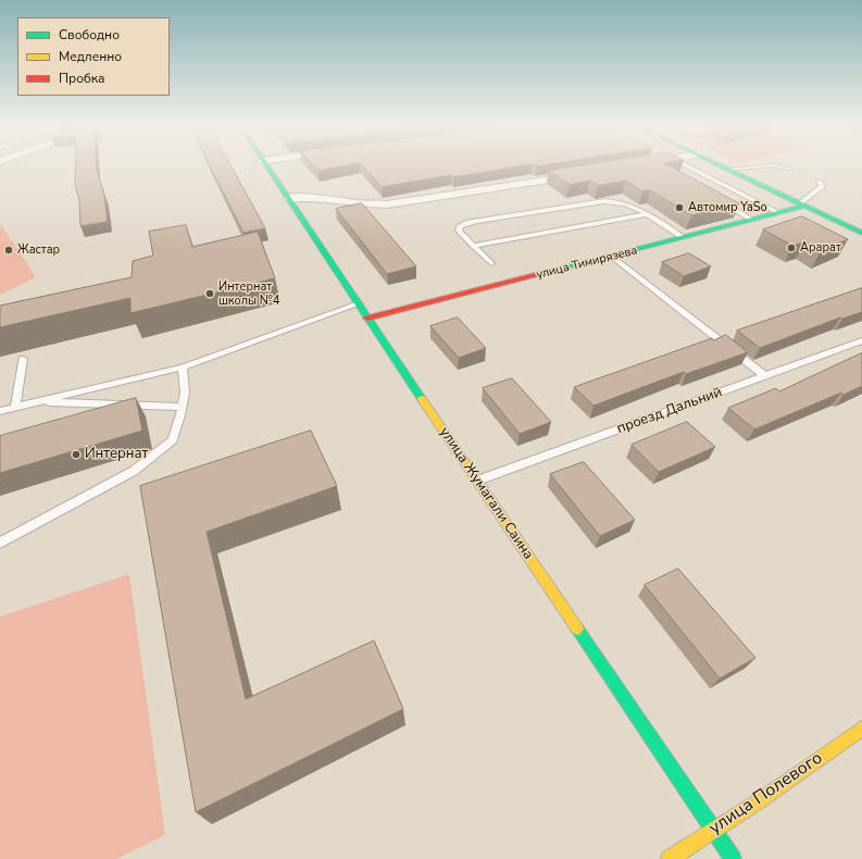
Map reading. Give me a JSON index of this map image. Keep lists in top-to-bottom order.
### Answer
{
  "streets": {
    "main road": ["улица Тимирязева", "улица Жумагали Саина", "улица Полевого"],
    "lane": ["проезд Дальний"]
  },
  "crossings": [
    ["улица Тимирязева", "улица Жумагали Саина"],
    ["проезд Дальний", "улица Жумагали Саина"],
    ["улица Жумагали Саина", "улица Полевого"]
  ],
  "places": [
    "Автомир YaSo",
    "Арарат",
    "Жастар",
    "Интернат школы №4",
    "Интернат"
  ],
  "legend": ["Свободно", "Медленно", "Пробка"]
}
